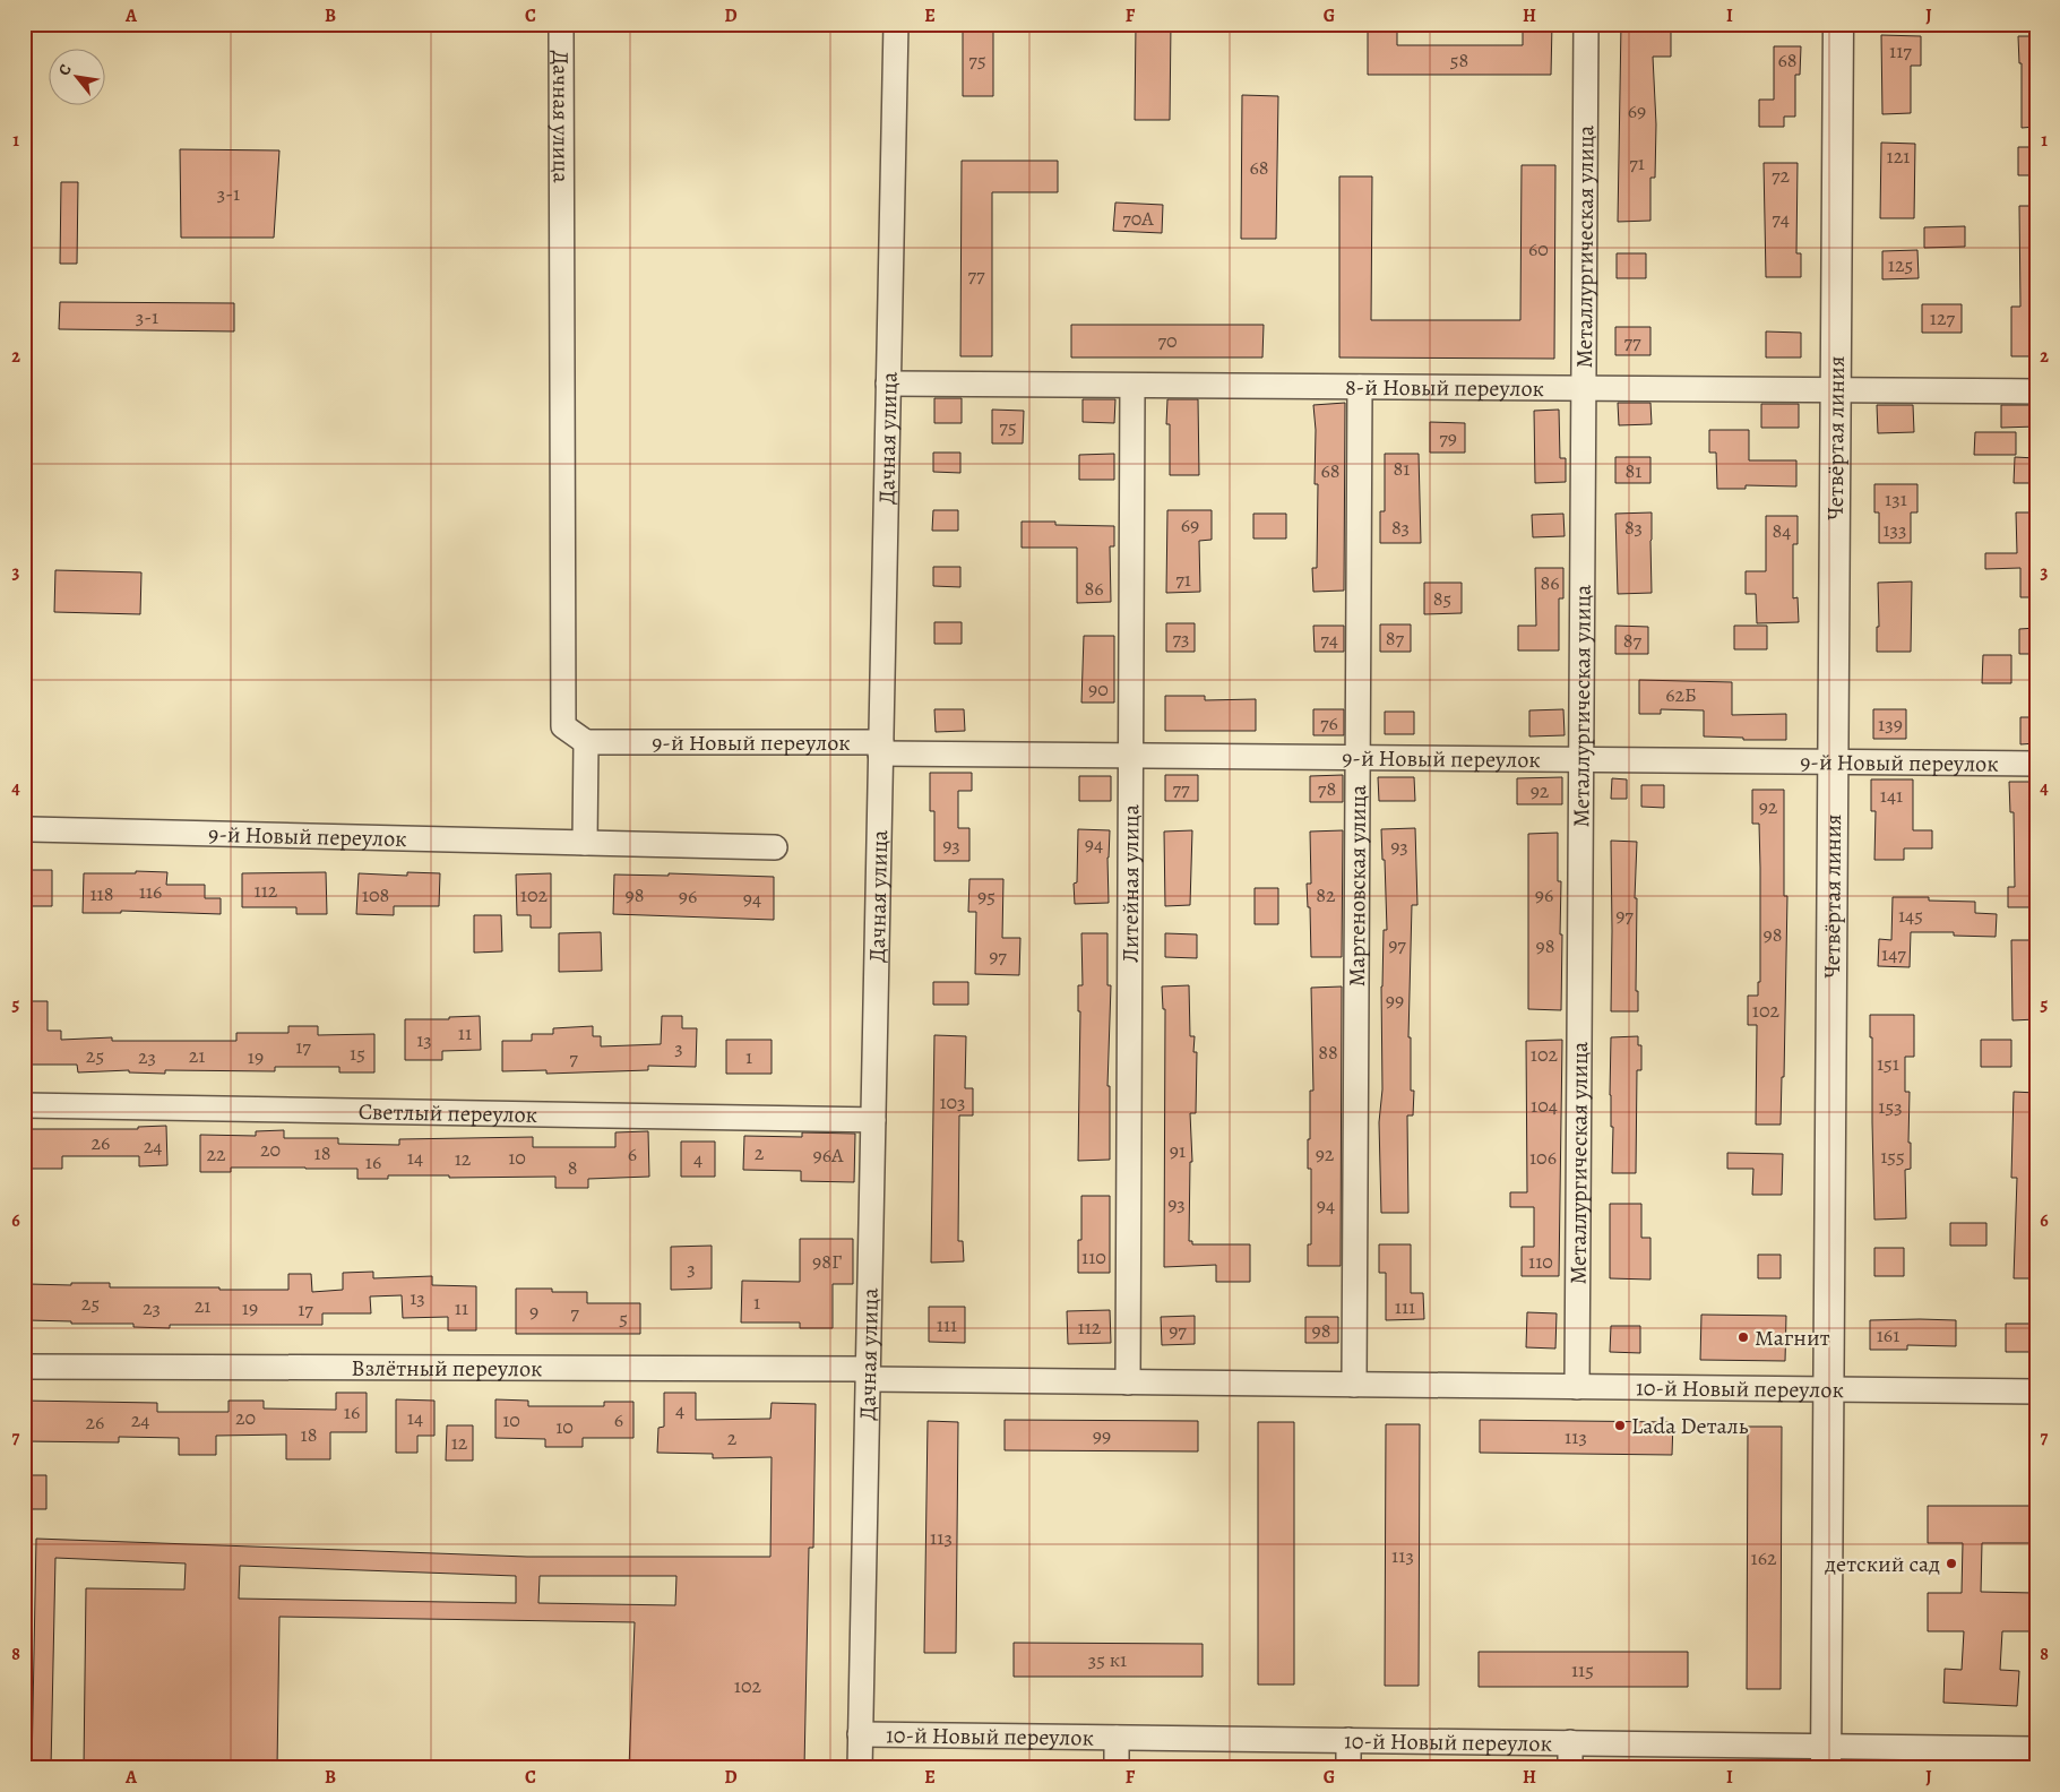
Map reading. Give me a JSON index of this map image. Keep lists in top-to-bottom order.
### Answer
{
  "streets": {
    "street": [
      "Дачная улица",
      "Металлургическая улица",
      "8-й Новый переулок",
      "Четвёртая линия",
      "9-й Новый переулок",
      "Литейная улица",
      "Мартеновская улица",
      "Светлый переулок",
      "Взлётный переулок",
      "10-й Новый переулок"
    ]
  },
  "crossings": [
    ["Дачная улица", "8-й Новый переулок"],
    ["Дачная улица", "9-й Новый переулок"],
    ["Дачная улица", "Светлый переулок"],
    ["Дачная улица", "Взлётный переулок"],
    ["Дачная улица", "10-й Новый переулок"],
    ["Металлургическая улица", "8-й Новый переулок"],
    ["Металлургическая улица", "9-й Новый переулок"],
    ["Металлургическая улица", "10-й Новый переулок"],
    ["8-й Новый переулок", "Четвёртая линия"],
    ["8-й Новый переулок", "Литейная улица"],
    ["8-й Новый переулок", "Мартеновская улица"],
    ["Четвёртая линия", "9-й Новый переулок"],
    ["Четвёртая линия", "10-й Новый переулок"],
    ["9-й Новый переулок", "Литейная улица"],
    ["9-й Новый переулок", "Мартеновская улица"],
    ["Литейная улица", "10-й Новый переулок"],
    ["Мартеновская улица", "10-й Новый переулок"],
    ["Взлётный переулок", "10-й Новый переулок"]
  ],
  "places": ["Магнит", "Lada Dеталь", "детский сад"],
  "house_numbers": [
    "117",
    "75",
    "58",
    "68",
    "69",
    "121",
    "71",
    "68",
    "72",
    "3-1",
    "70А",
    "74",
    "60",
    "125",
    "77",
    "3-1",
    "127",
    "70",
    "77",
    "75",
    "79",
    "81",
    "68",
    "81",
    "131",
    "69",
    "83",
    "83",
    "133",
    "84",
    "71",
    "86",
    "86",
    "85",
    "73",
    "87",
    "74",
    "87",
    "90",
    "62Б",
    "76",
    "139",
    "77",
    "78",
    "92",
    "141",
    "92",
    "94",
    "93",
    "93",
    "112",
    "116",
    "118",
    "108",
    "102",
    "98",
    "82",
    "96",
    "96",
    "95",
    "94",
    "97",
    "145",
    "98",
    "97",
    "98",
    "147",
    "97",
    "99",
    "102",
    "11",
    "13",
    "17",
    "3",
    "88",
    "15",
    "102",
    "25",
    "21",
    "23",
    "19",
    "1",
    "7",
    "151",
    "103",
    "104",
    "153",
    "26",
    "24",
    "20",
    "91",
    "18",
    "2",
    "22",
    "6",
    "92",
    "96А",
    "155",
    "14",
    "10",
    "106",
    "12",
    "4",
    "16",
    "8",
    "93",
    "94",
    "110",
    "98Г",
    "110",
    "3",
    "13",
    "1",
    "25",
    "21",
    "111",
    "23",
    "19",
    "11",
    "17",
    "9",
    "7",
    "5",
    "111",
    "112",
    "97",
    "98",
    "161",
    "4",
    "16",
    "20",
    "14",
    "24",
    "10",
    "6",
    "26",
    "10",
    "18",
    "99",
    "113",
    "2",
    "12",
    "113",
    "113",
    "162",
    "35 к1",
    "115",
    "102"
  ],
  "north": "top left",
  "grid": {
    "columns": [
      "A",
      "B",
      "C",
      "D",
      "E",
      "F",
      "G",
      "H",
      "I",
      "J"
    ],
    "rows": [
      "1",
      "2",
      "3",
      "4",
      "5",
      "6",
      "7",
      "8"
    ]
  }
}
